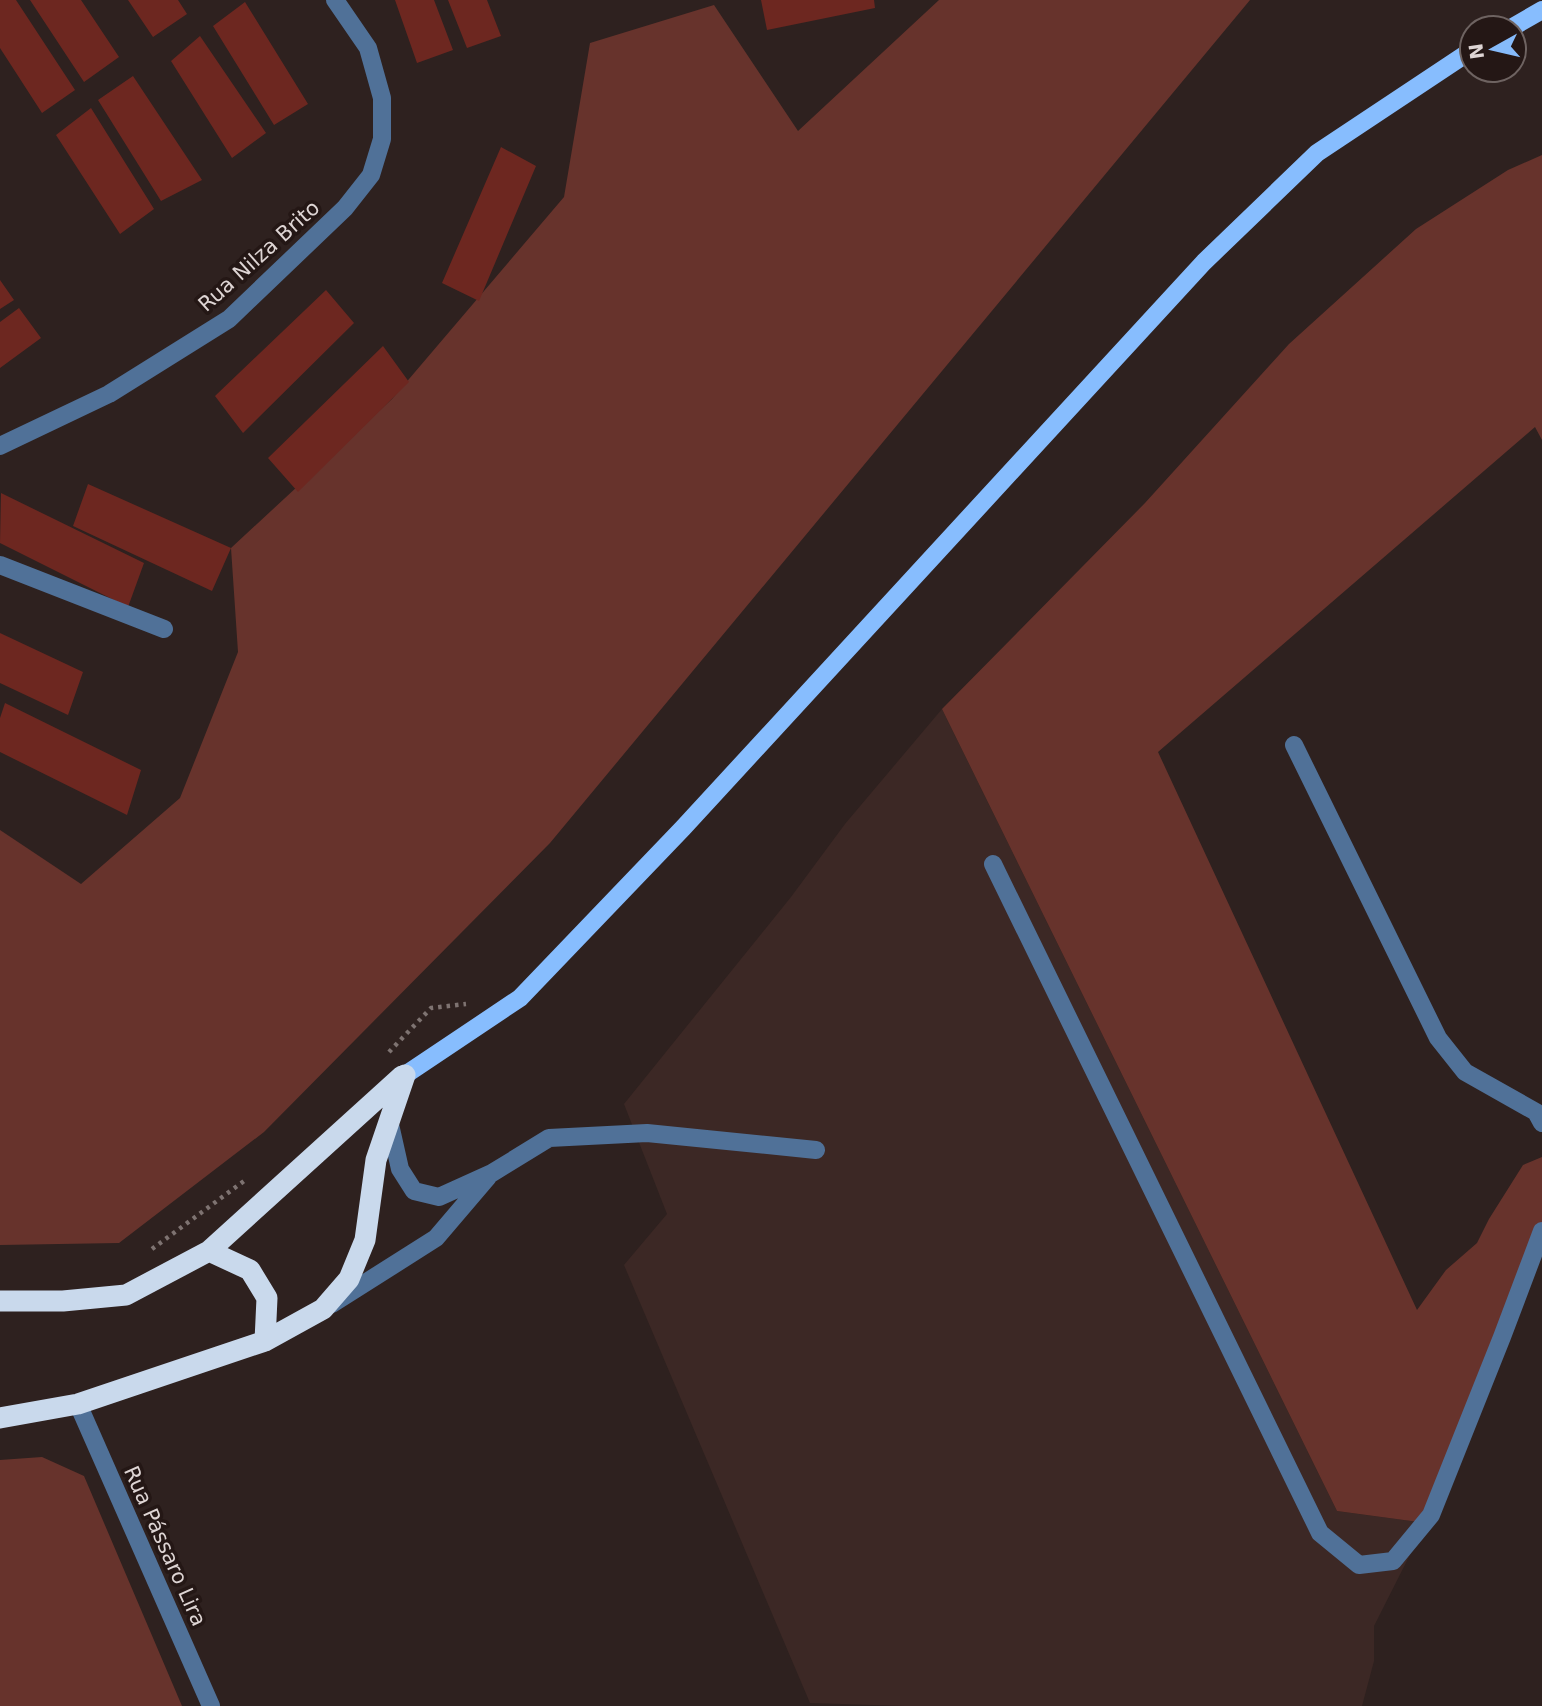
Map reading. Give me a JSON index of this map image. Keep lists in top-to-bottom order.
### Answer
{
  "streets": {
    "street": ["Rua Nilza Brito", "Rua Pássaro Lira"]
  },
  "north": "left"
}
